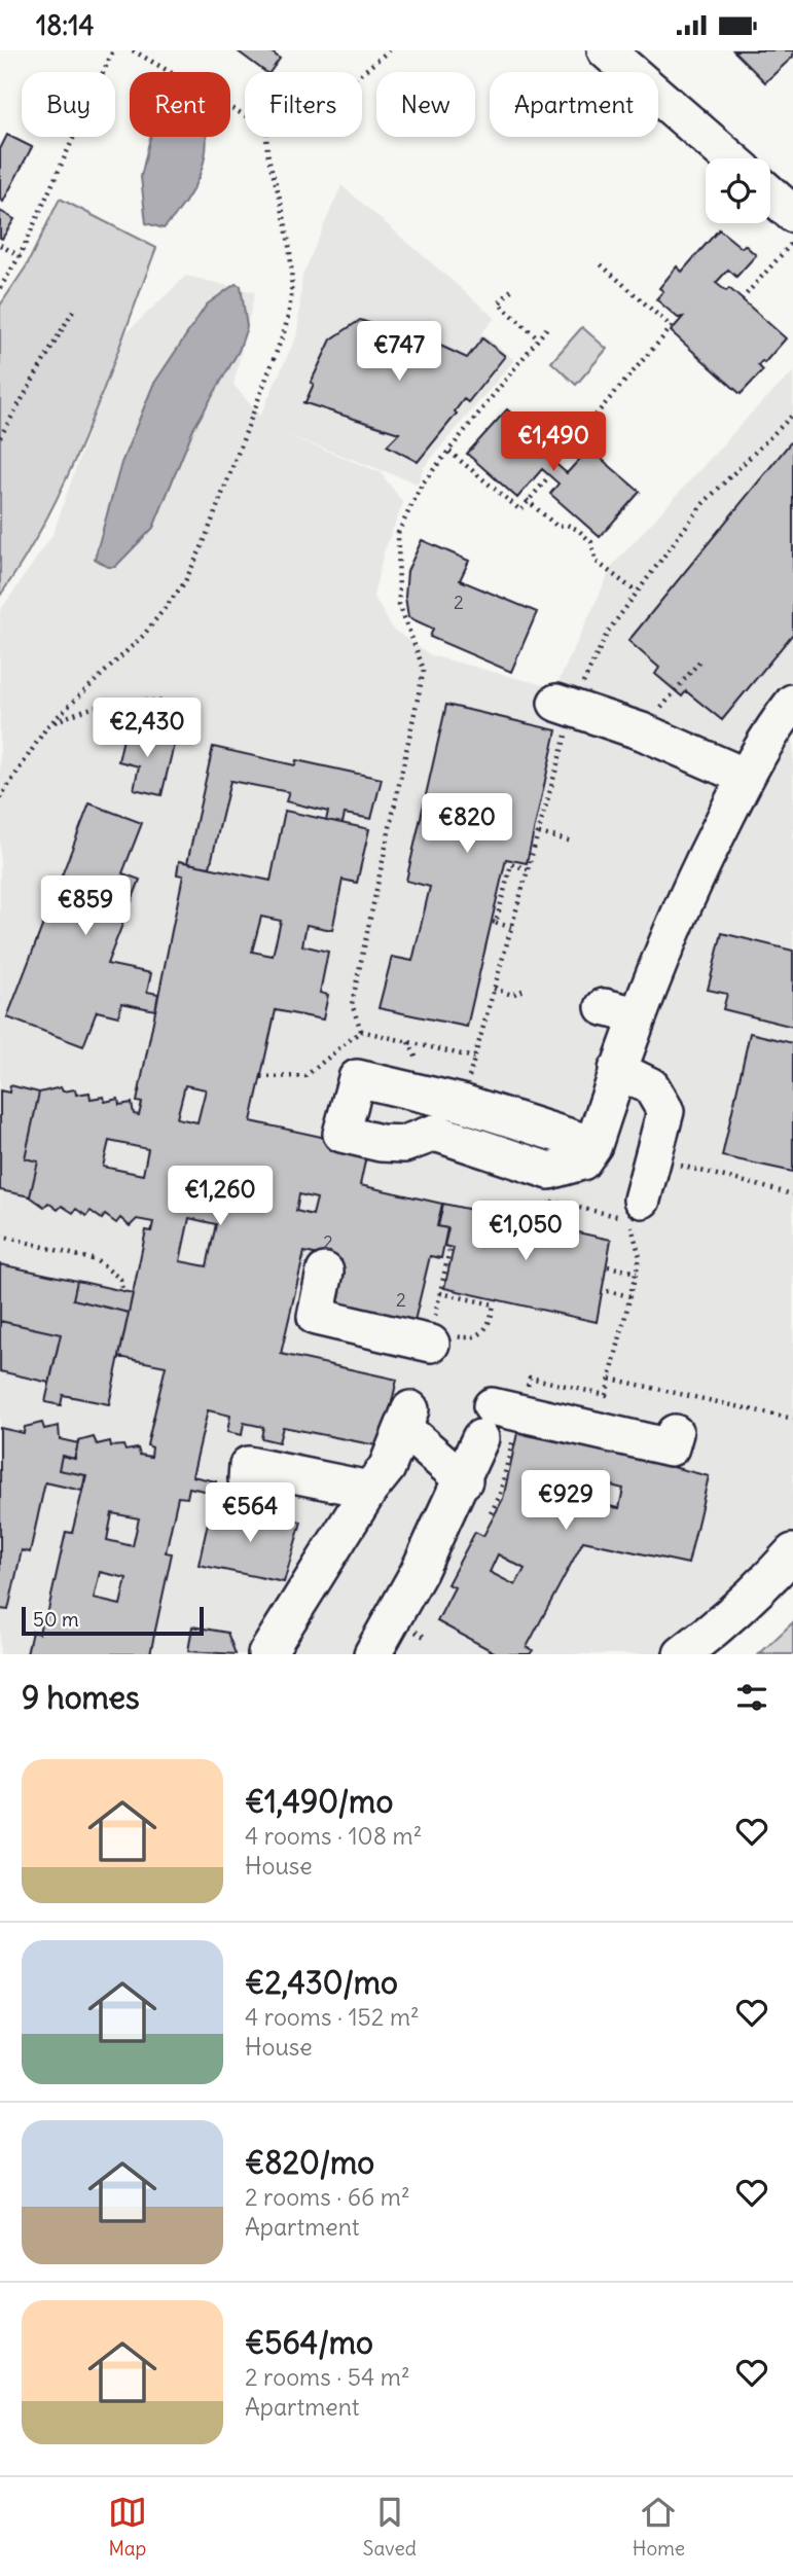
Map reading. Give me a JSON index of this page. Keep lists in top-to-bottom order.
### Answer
{
  "house_numbers": ["2", "2", "2"],
  "scale_bar": "50 m",
  "page": {
    "status": "18:14",
    "chip": [
      "Buy",
      "Rent",
      "Filters",
      "New",
      "Apartment"
    ],
    "price": [
      "€747",
      "€1,490",
      "€2,430",
      "€820",
      "€859",
      "€1,260",
      "€1,050",
      "€929",
      "€564"
    ],
    "scale": "50 m",
    "heading": "9 homes",
    "list": [
      {
        "name": "€1,490/mo",
        "note": "4 rooms · 108 m² · House"
      },
      {
        "name": "€2,430/mo",
        "note": "4 rooms · 152 m² · House"
      },
      {
        "name": "€820/mo",
        "note": "2 rooms · 66 m² · Apartment"
      },
      {
        "name": "€564/mo",
        "note": "2 rooms · 54 m² · Apartment"
      }
    ],
    "tabs": ["Map", "Saved", "Home"]
  }
}
